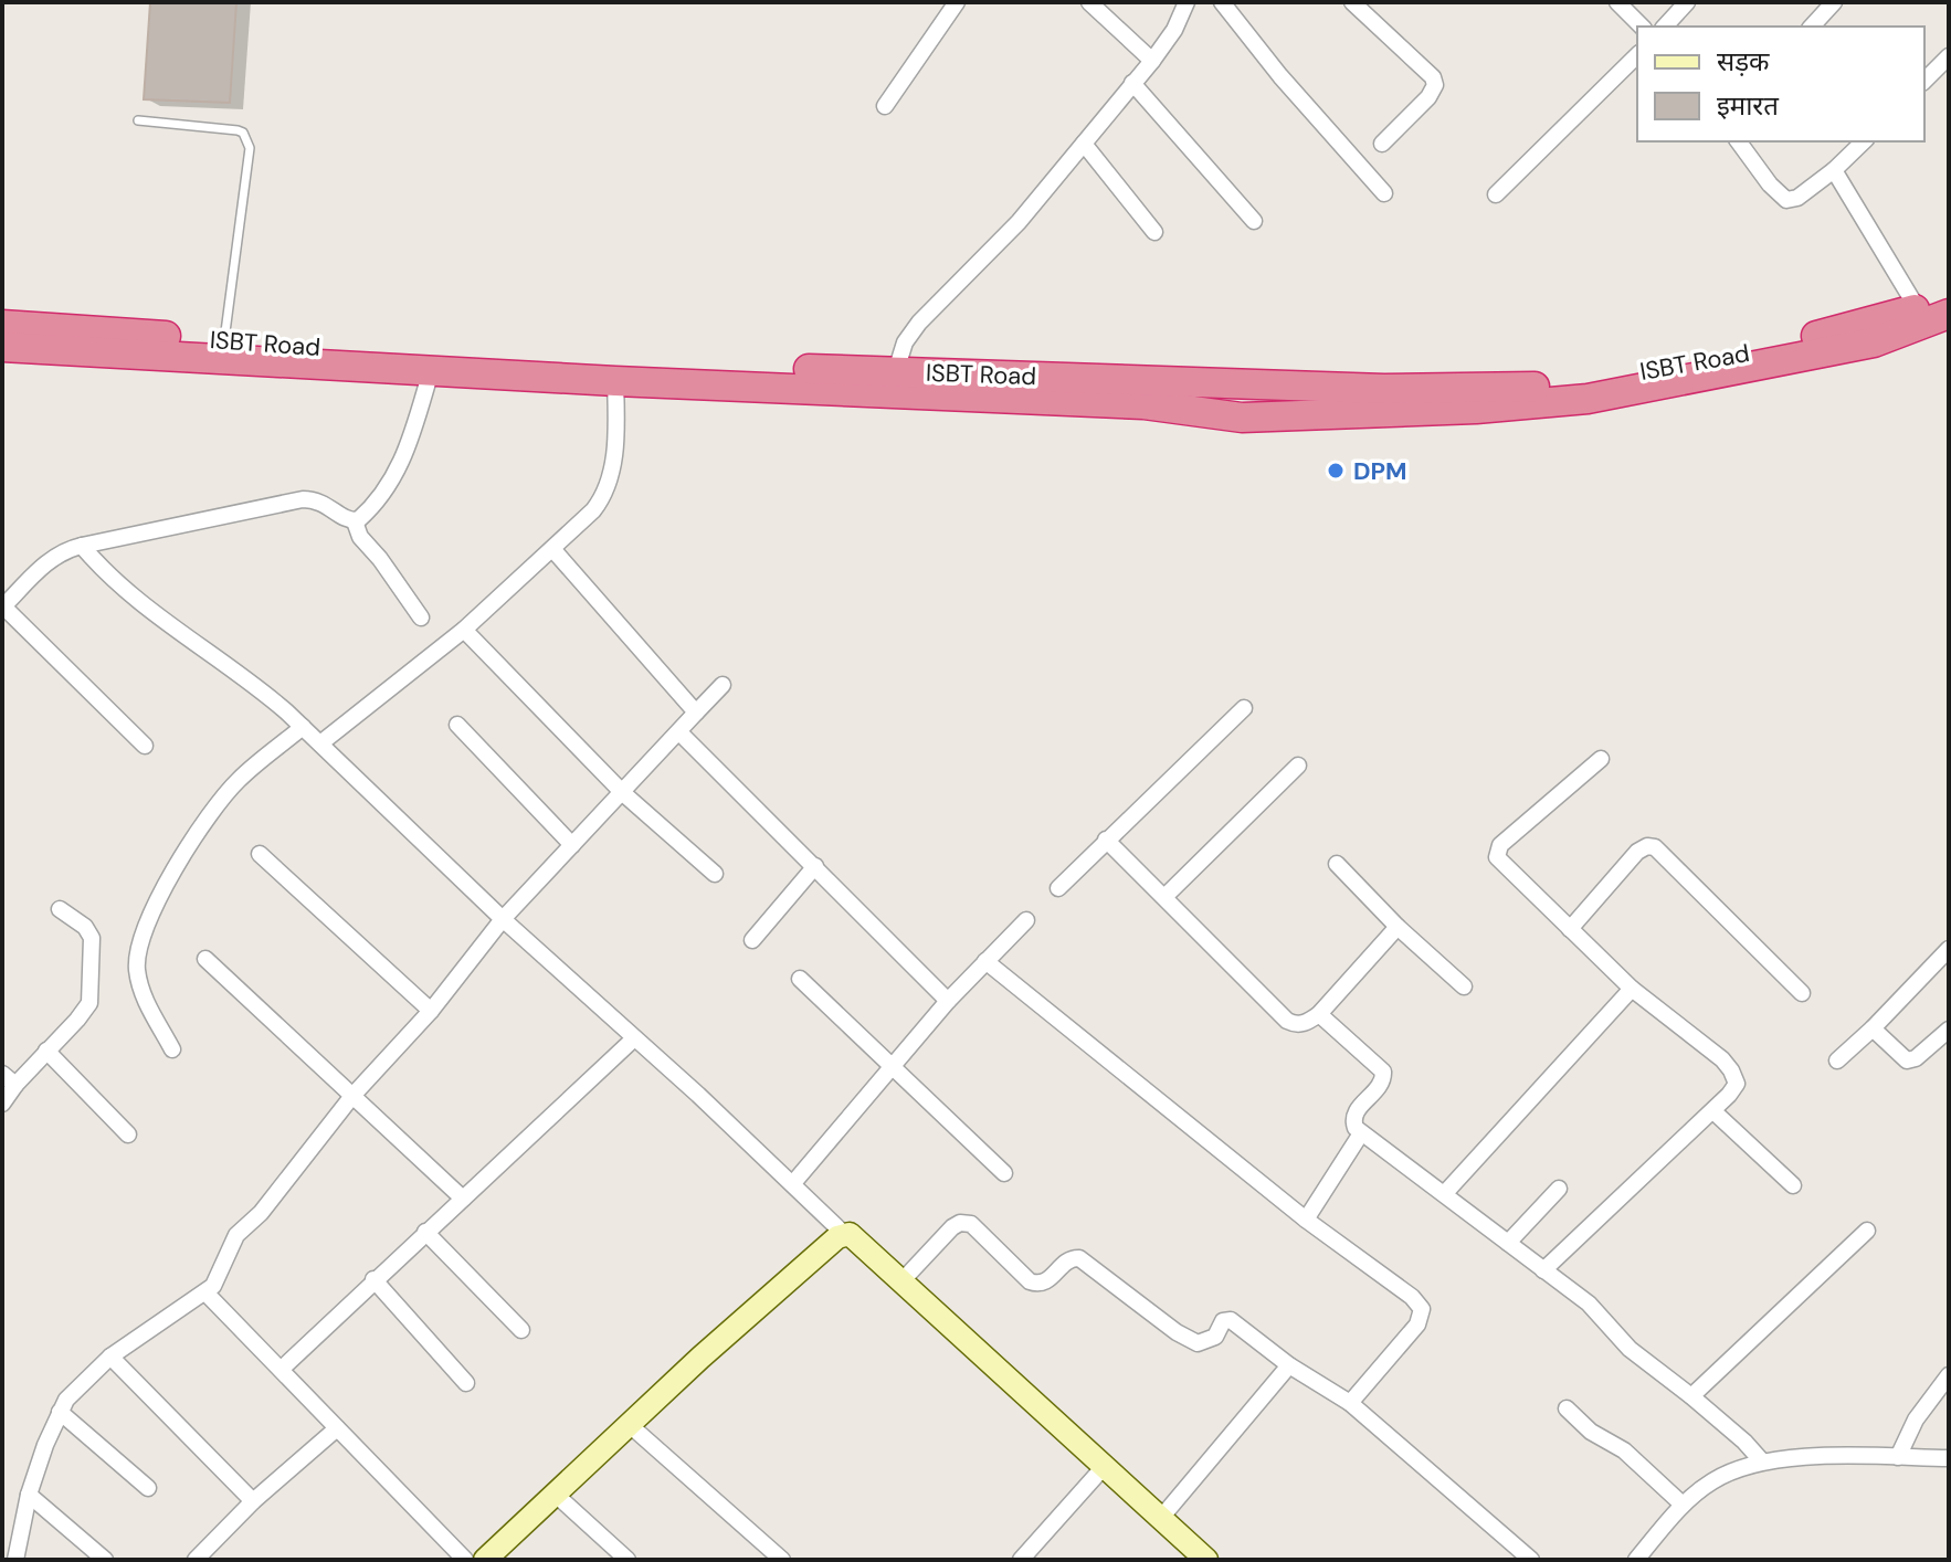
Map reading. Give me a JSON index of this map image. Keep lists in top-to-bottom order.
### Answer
{
  "streets": {
    "highway": ["ISBT Road"]
  },
  "places": ["DPM"],
  "legend": ["सड़क", "इमारत"]
}
